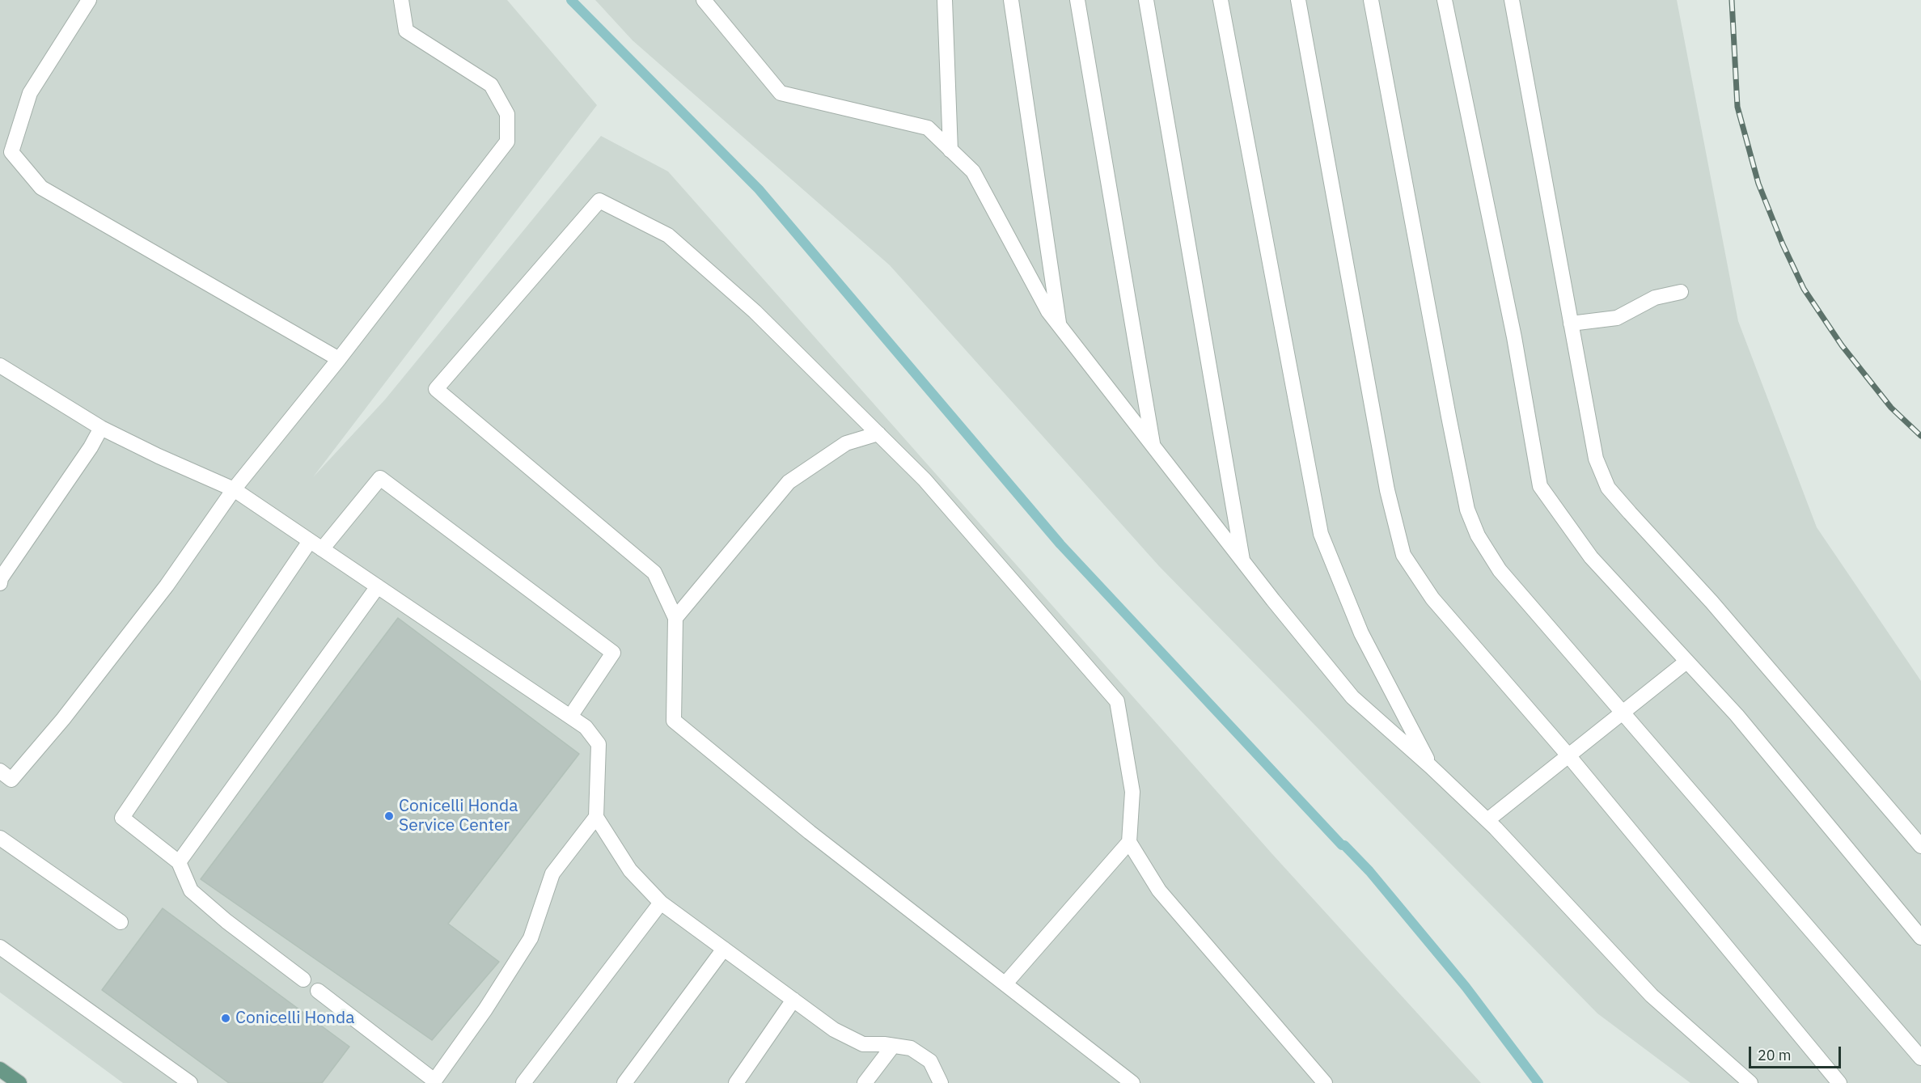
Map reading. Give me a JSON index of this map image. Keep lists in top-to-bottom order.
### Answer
{
  "places": ["Conicelli Honda Service Center", "Conicelli Honda"],
  "scale_bar": "20 m"
}
